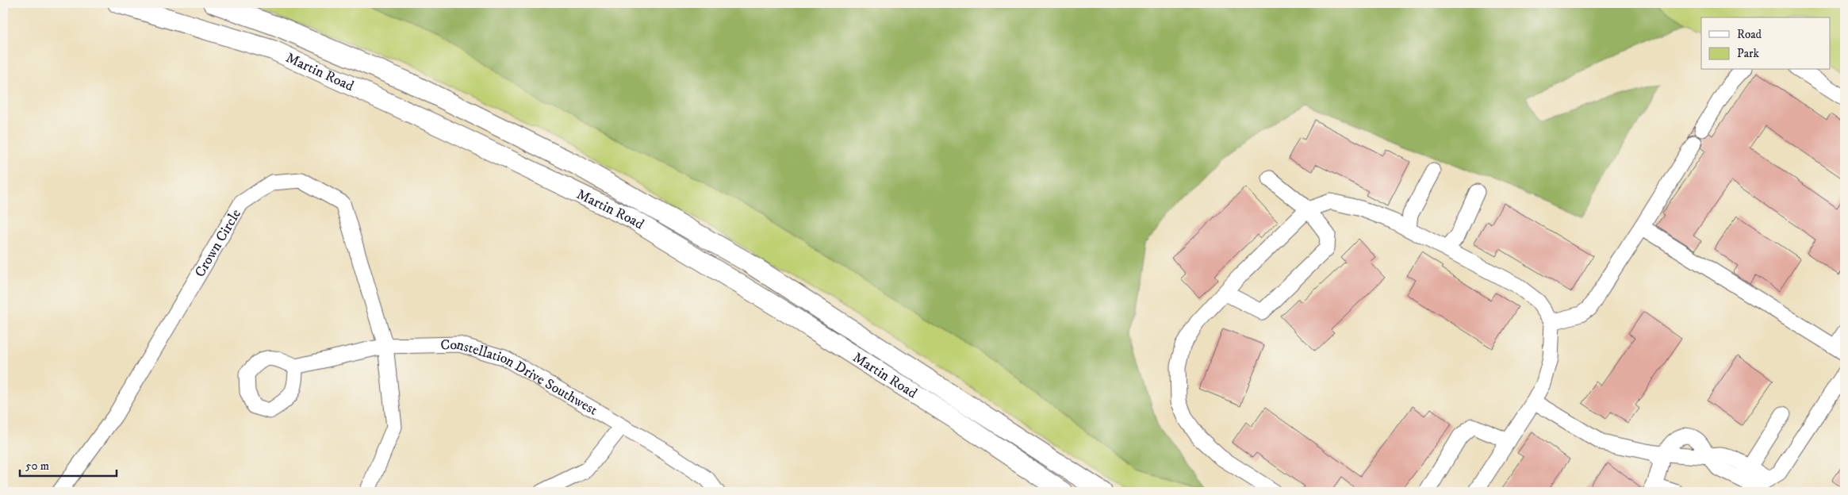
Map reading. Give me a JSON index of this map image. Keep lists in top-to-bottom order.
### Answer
{
  "streets": {
    "main road": ["Martin Road"],
    "street": ["Crown Circle", "Constellation Drive Southwest"]
  },
  "crossings": [
    ["Crown Circle", "Constellation Drive Southwest"]
  ],
  "legend": ["Road", "Park"],
  "scale_bar": "50 m"
}
